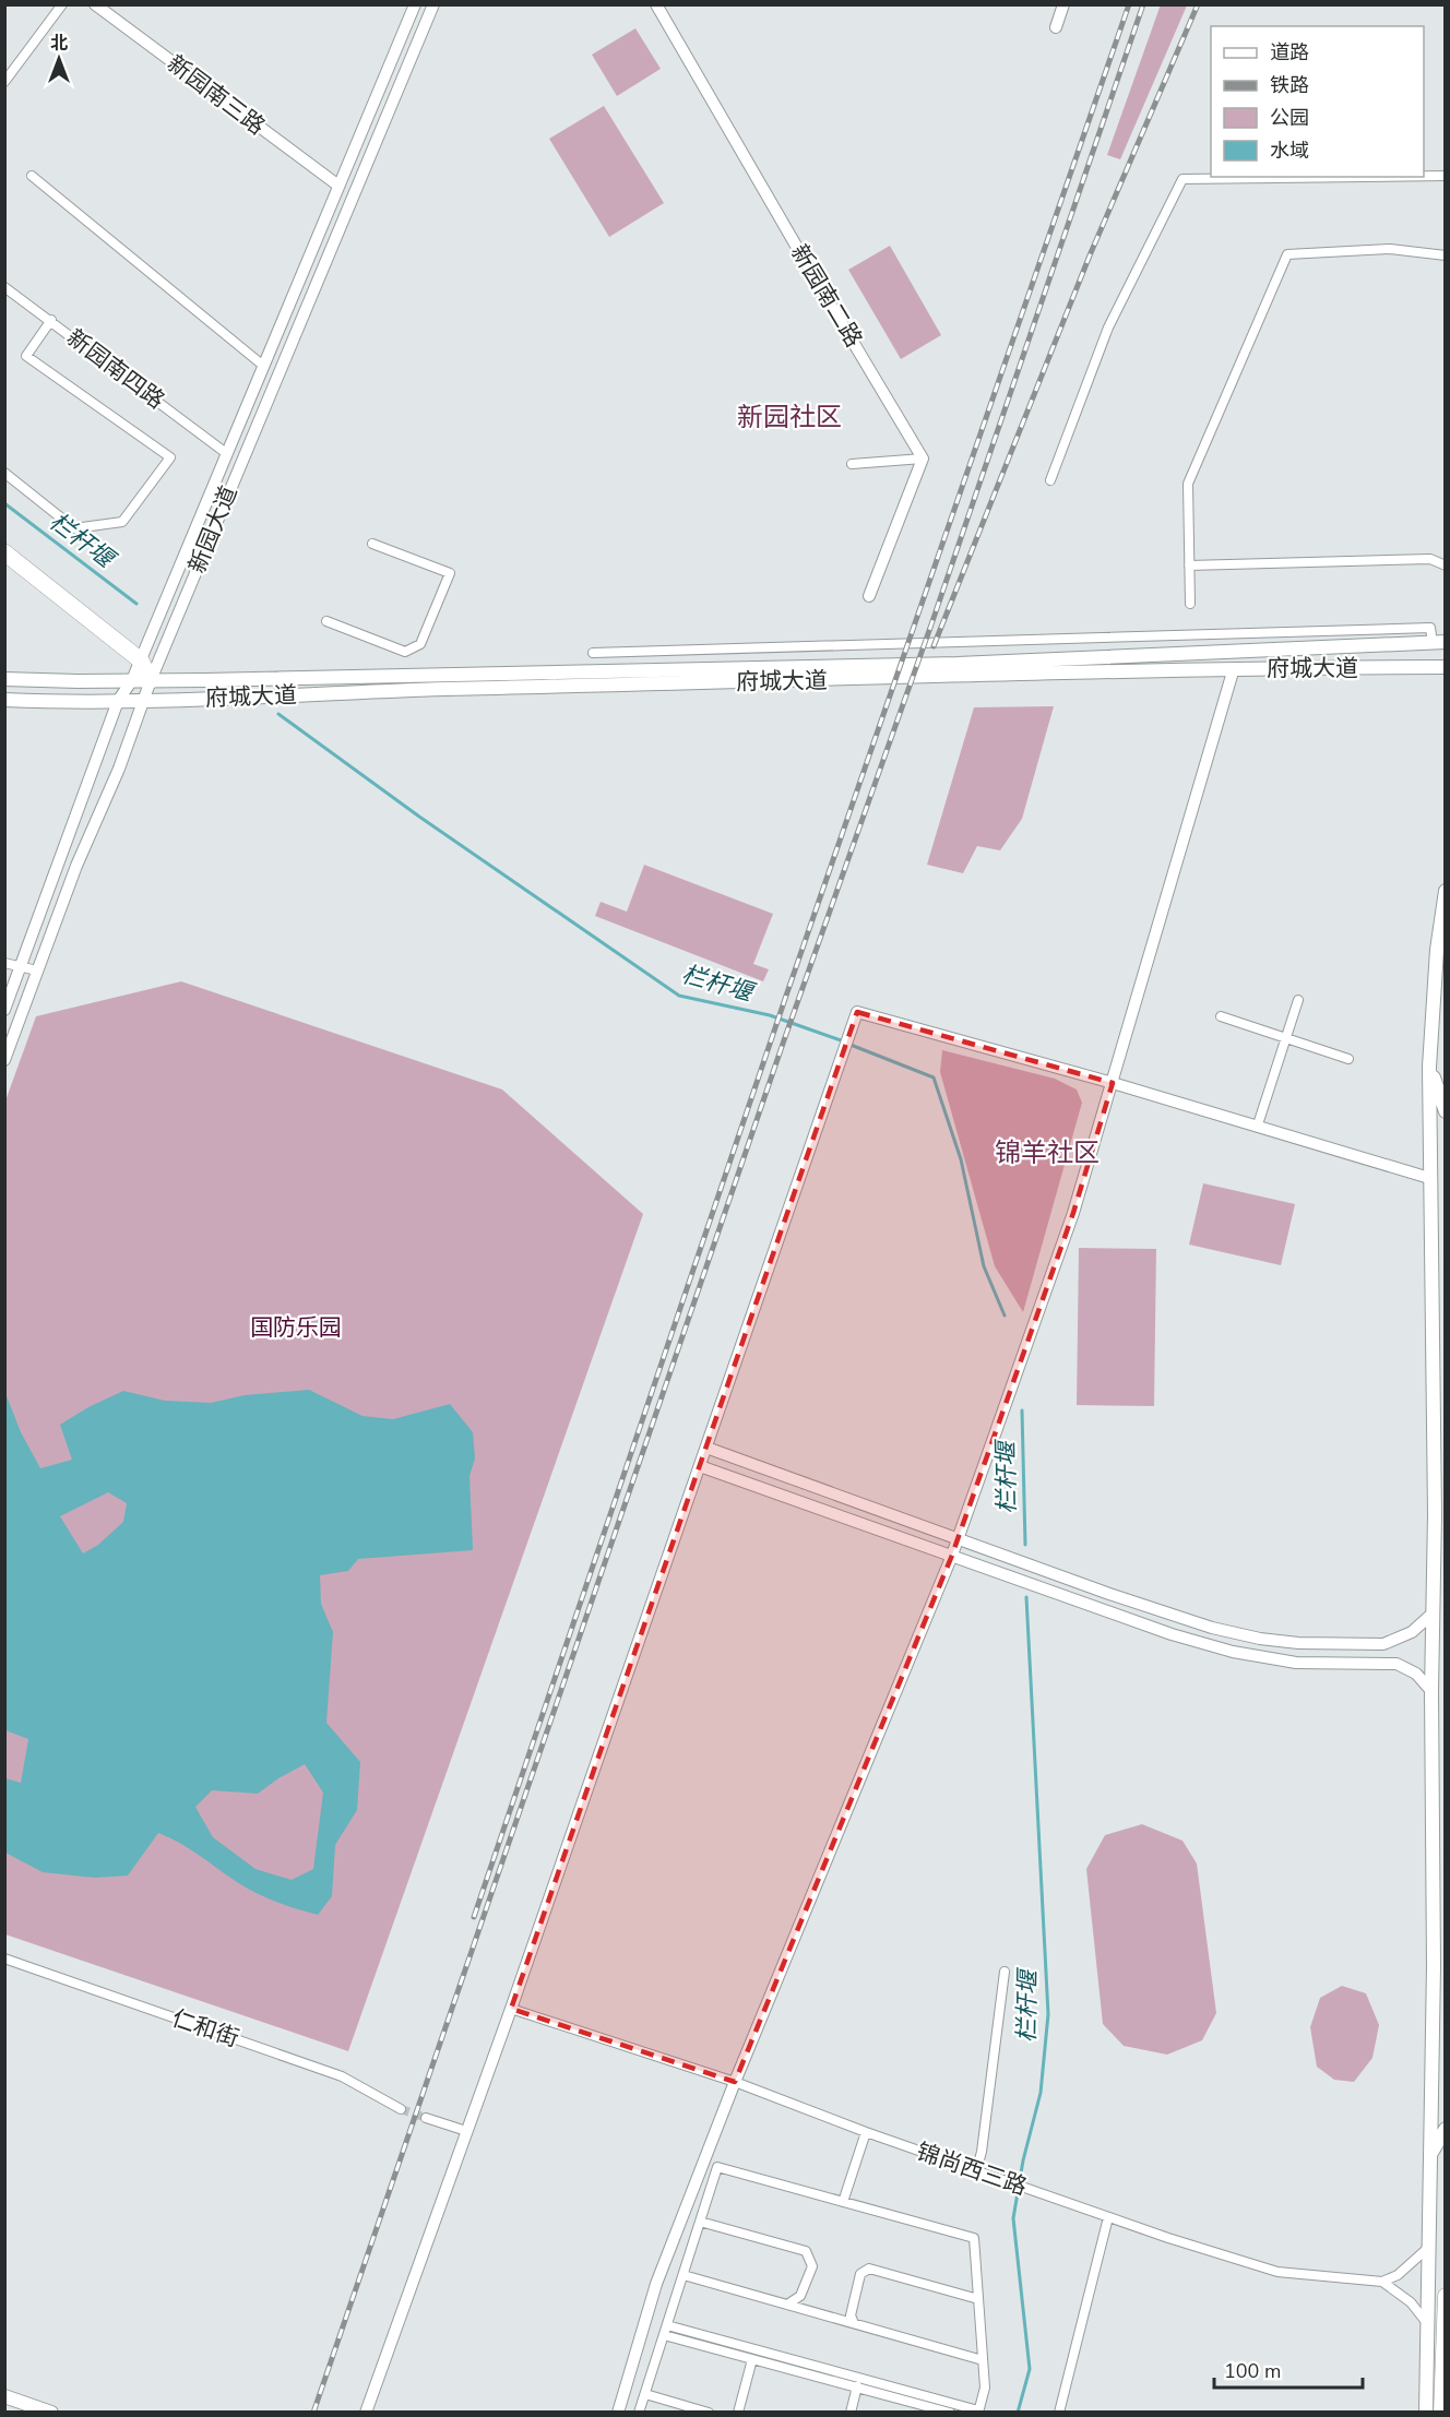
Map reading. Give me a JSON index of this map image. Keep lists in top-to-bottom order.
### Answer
{
  "streets": {
    "main road": ["府城大道"],
    "street": [
      "新园南三路",
      "新园南二路",
      "新园南四路",
      "新园大道",
      "仁和街",
      "锦尚西三路"
    ]
  },
  "crossings": [
    ["新园南三路", "新园大道"],
    ["新园南四路", "新园大道"],
    ["新园大道", "府城大道"]
  ],
  "districts": ["新园社区", "锦羊社区"],
  "water": ["栏杆堰"],
  "parks": ["国防乐园"],
  "legend": [
    "道路",
    "铁路",
    "公园",
    "水域"
  ],
  "scale_bar": "100 m",
  "north": "top"
}
